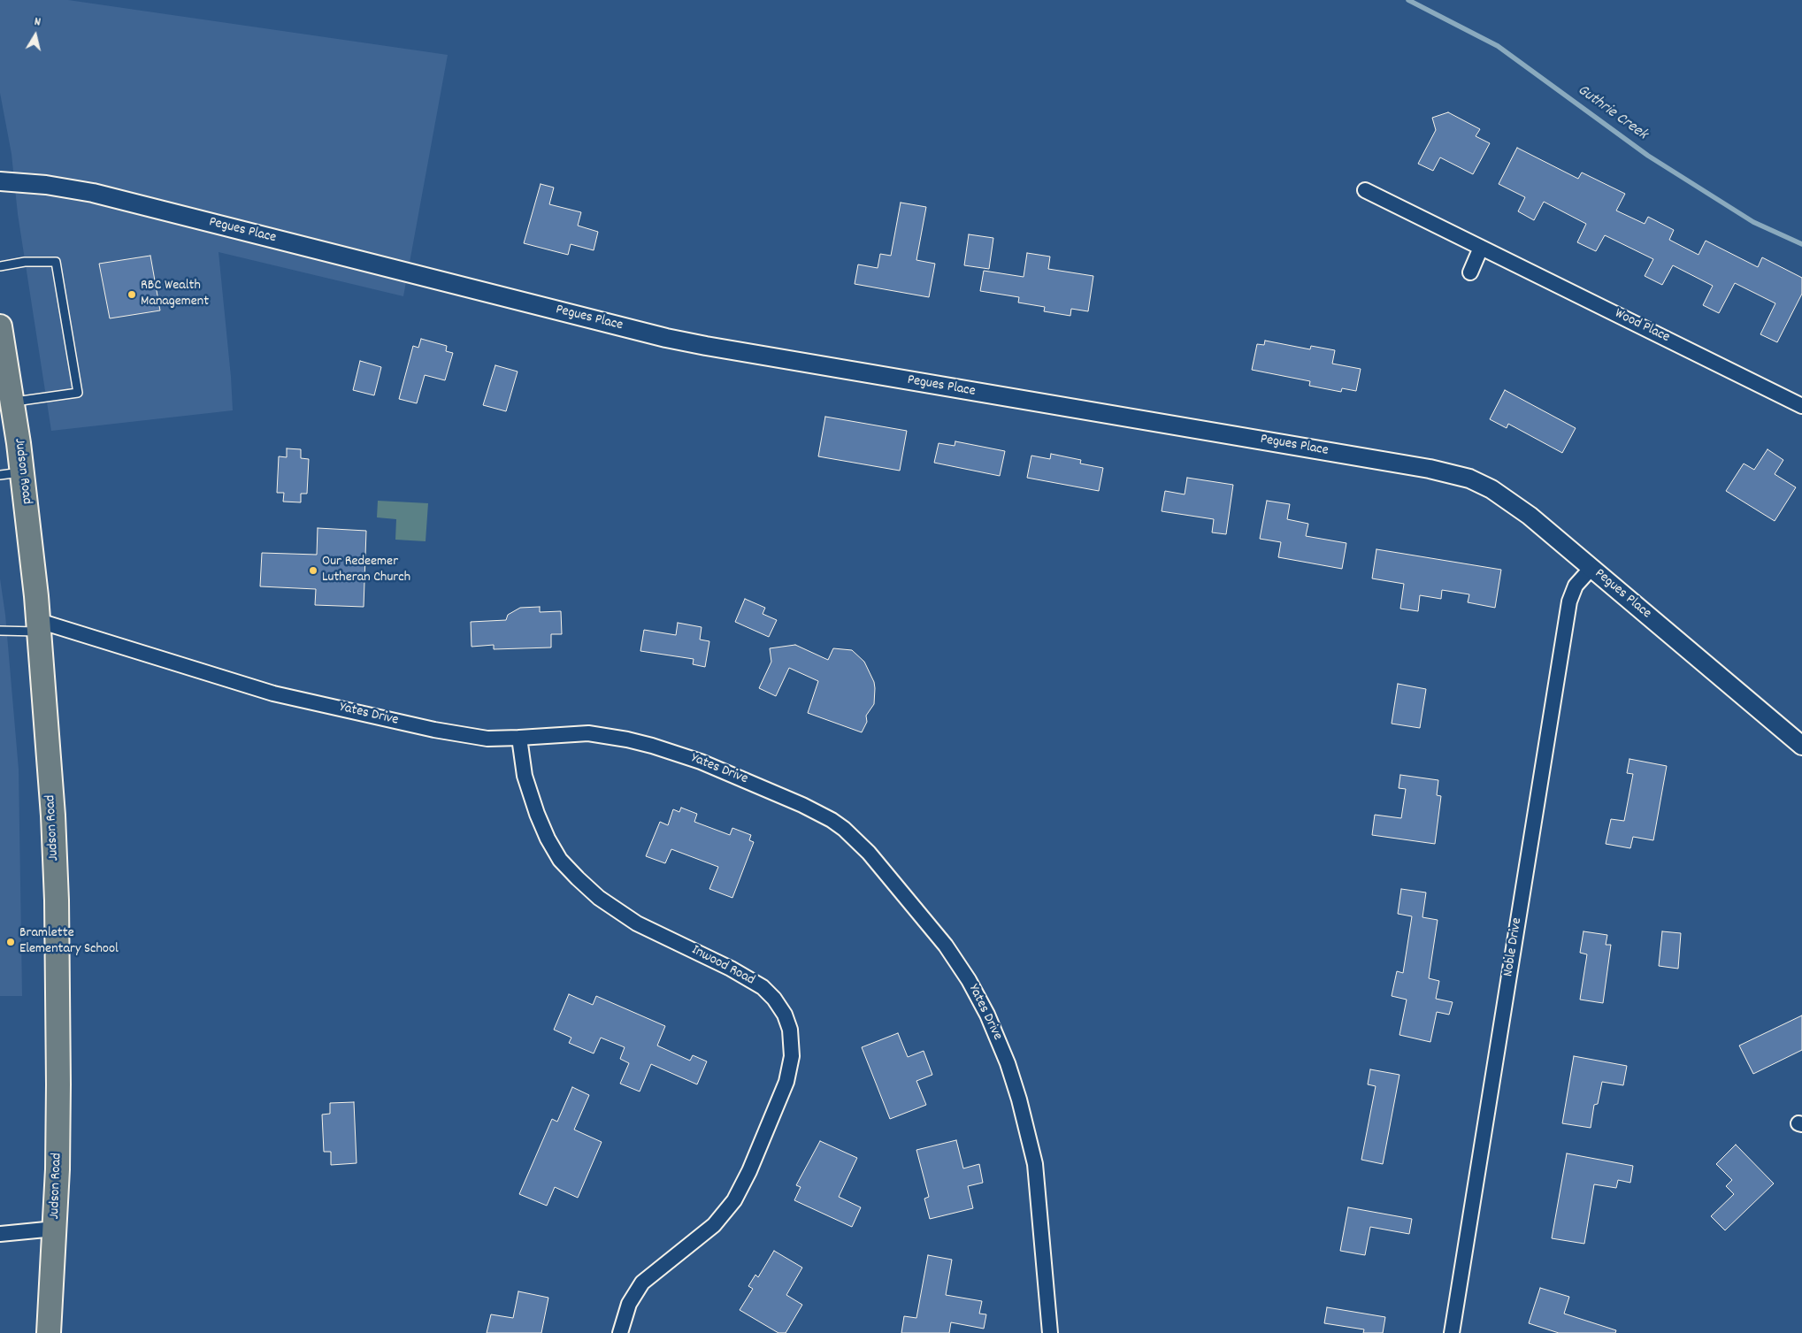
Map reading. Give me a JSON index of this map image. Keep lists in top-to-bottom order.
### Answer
{
  "streets": {
    "main road": ["Judson Road"],
    "street": [
      "Pegues Place",
      "Wood Place",
      "Yates Drive",
      "Noble Drive",
      "Inwood Road"
    ]
  },
  "crossings": [
    ["Pegues Place", "Noble Drive"],
    ["Judson Road", "Yates Drive"],
    ["Yates Drive", "Inwood Road"]
  ],
  "water": ["Guthrie Creek"],
  "places": ["RBC Wealth Management", "Our Redeemer Lutheran Church", "Bramlette Elementary School"],
  "north": "top"
}
